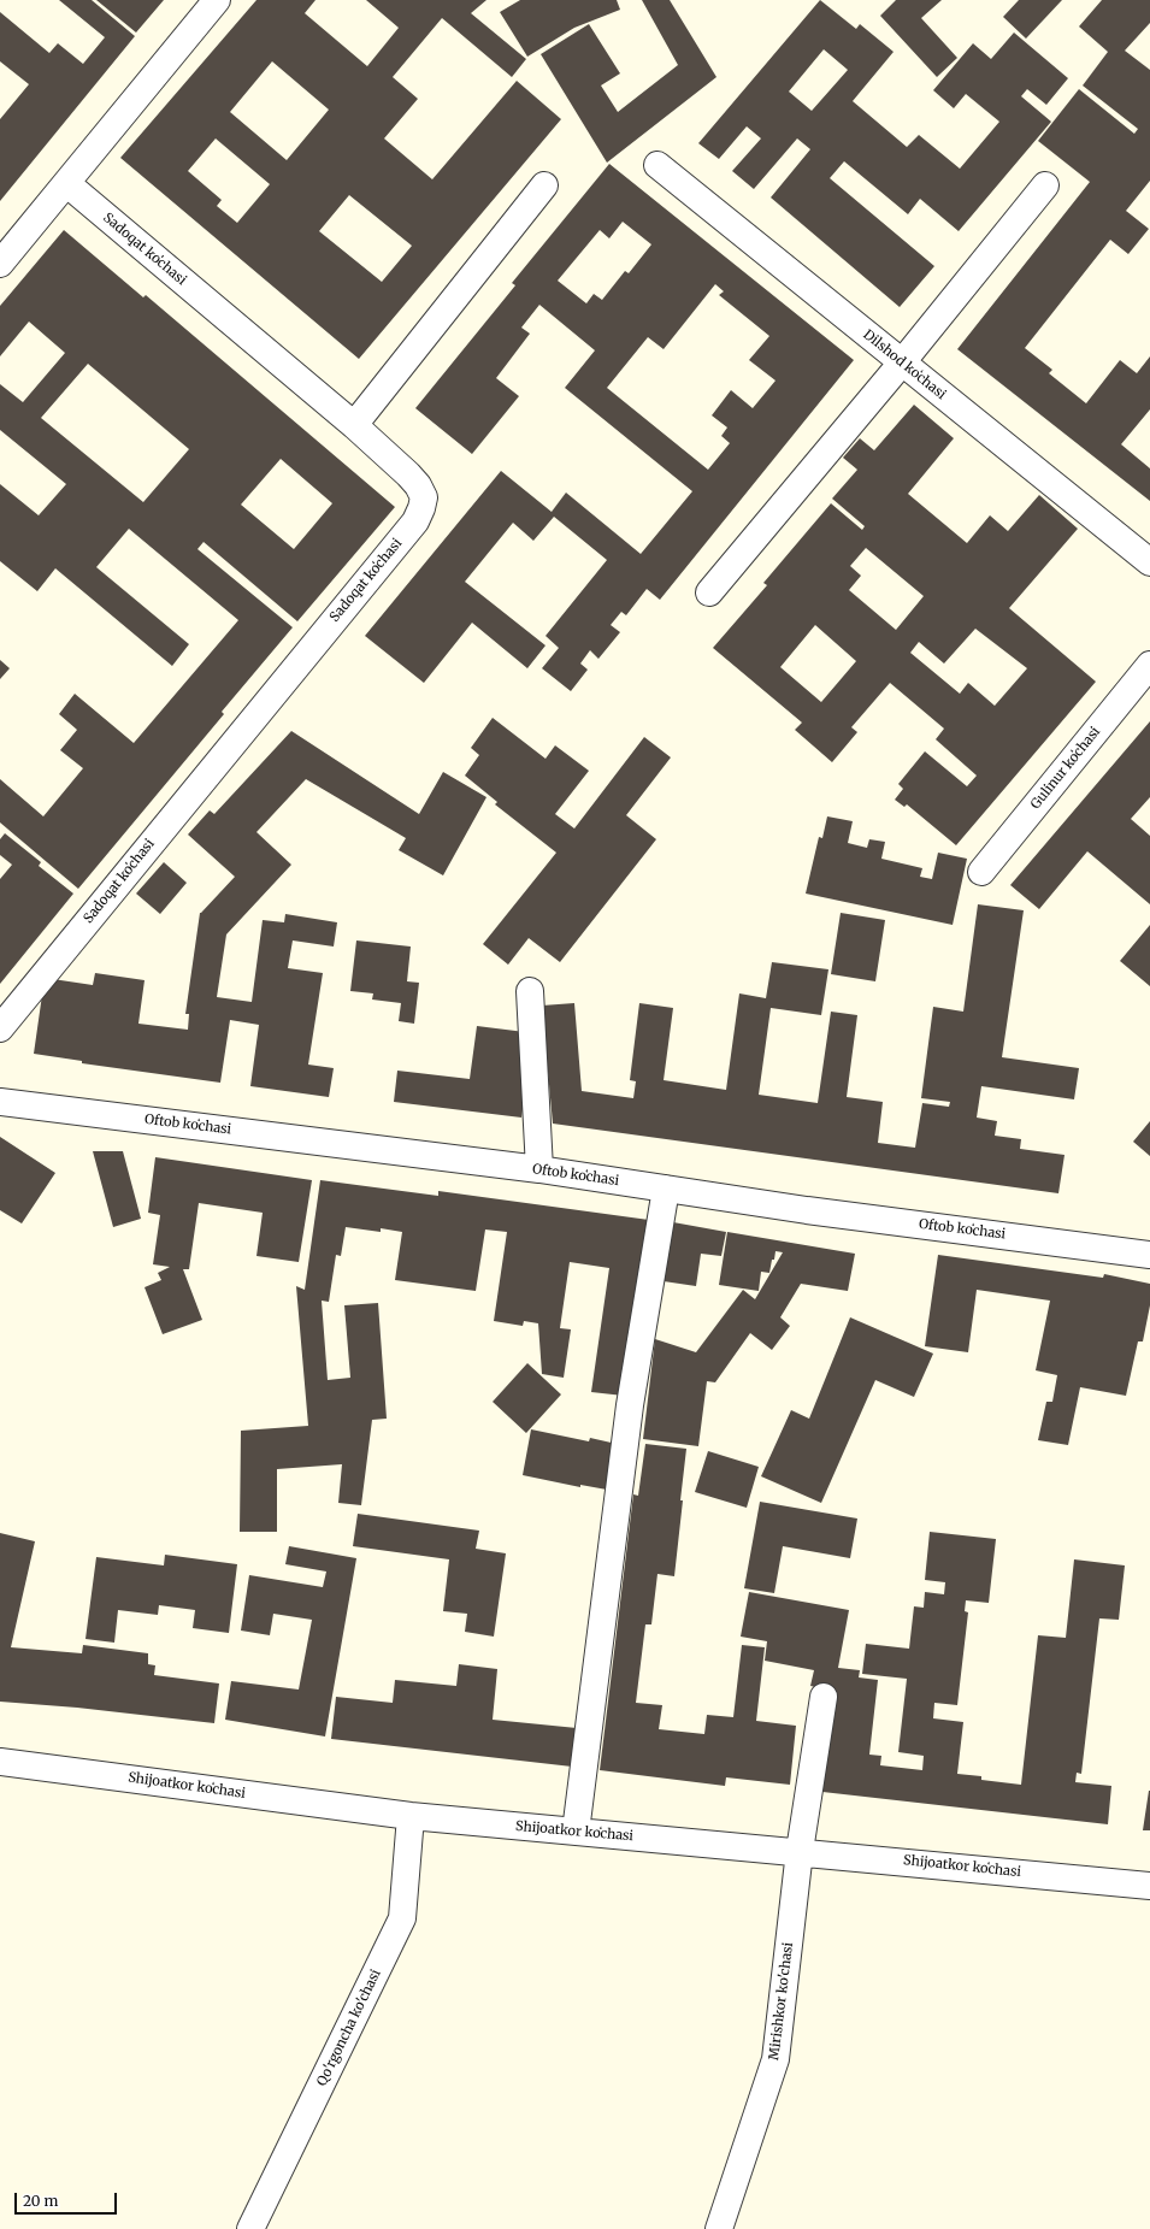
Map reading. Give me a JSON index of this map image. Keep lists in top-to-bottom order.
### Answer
{
  "streets": {
    "street": [
      "Sadoqat koʻchasi",
      "Dilshod koʻchasi",
      "Gulinur koʻchasi",
      "Oftob koʻchasi",
      "Shijoatkor koʻchasi",
      "Mirishkor ko'chasi",
      "Qo'rgoncha ko'chasi"
    ]
  },
  "crossings": [
    ["Shijoatkor koʻchasi", "Mirishkor ko'chasi"],
    ["Shijoatkor koʻchasi", "Qo'rgoncha ko'chasi"]
  ],
  "scale_bar": "20 m"
}
